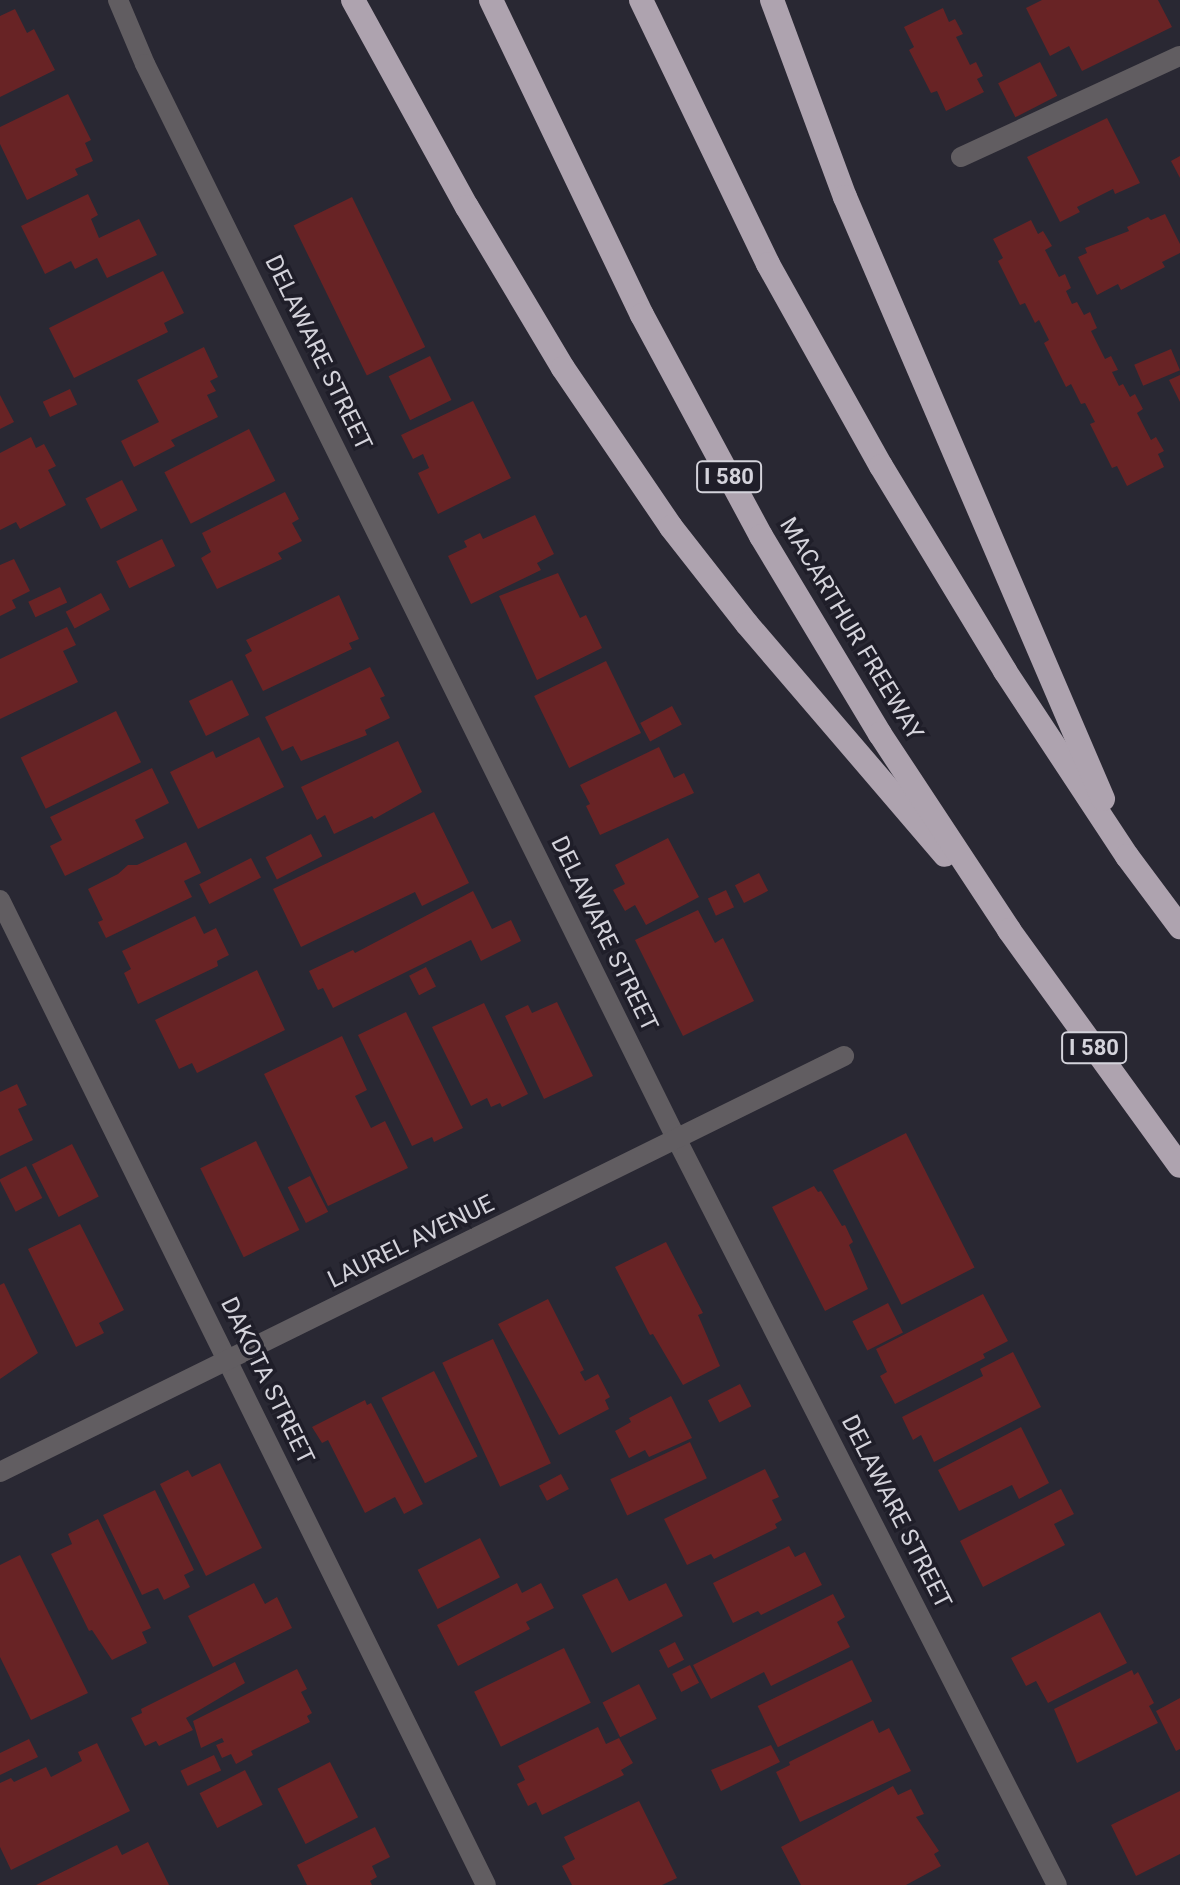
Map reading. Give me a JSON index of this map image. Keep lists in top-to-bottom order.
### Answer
{
  "streets": {
    "highway": ["I 580", "MACARTHUR FREEWAY"],
    "street": ["DELAWARE STREET", "LAUREL AVENUE", "DAKOTA STREET"]
  },
  "crossings": [
    ["DELAWARE STREET", "LAUREL AVENUE"],
    ["LAUREL AVENUE", "DAKOTA STREET"]
  ]
}
